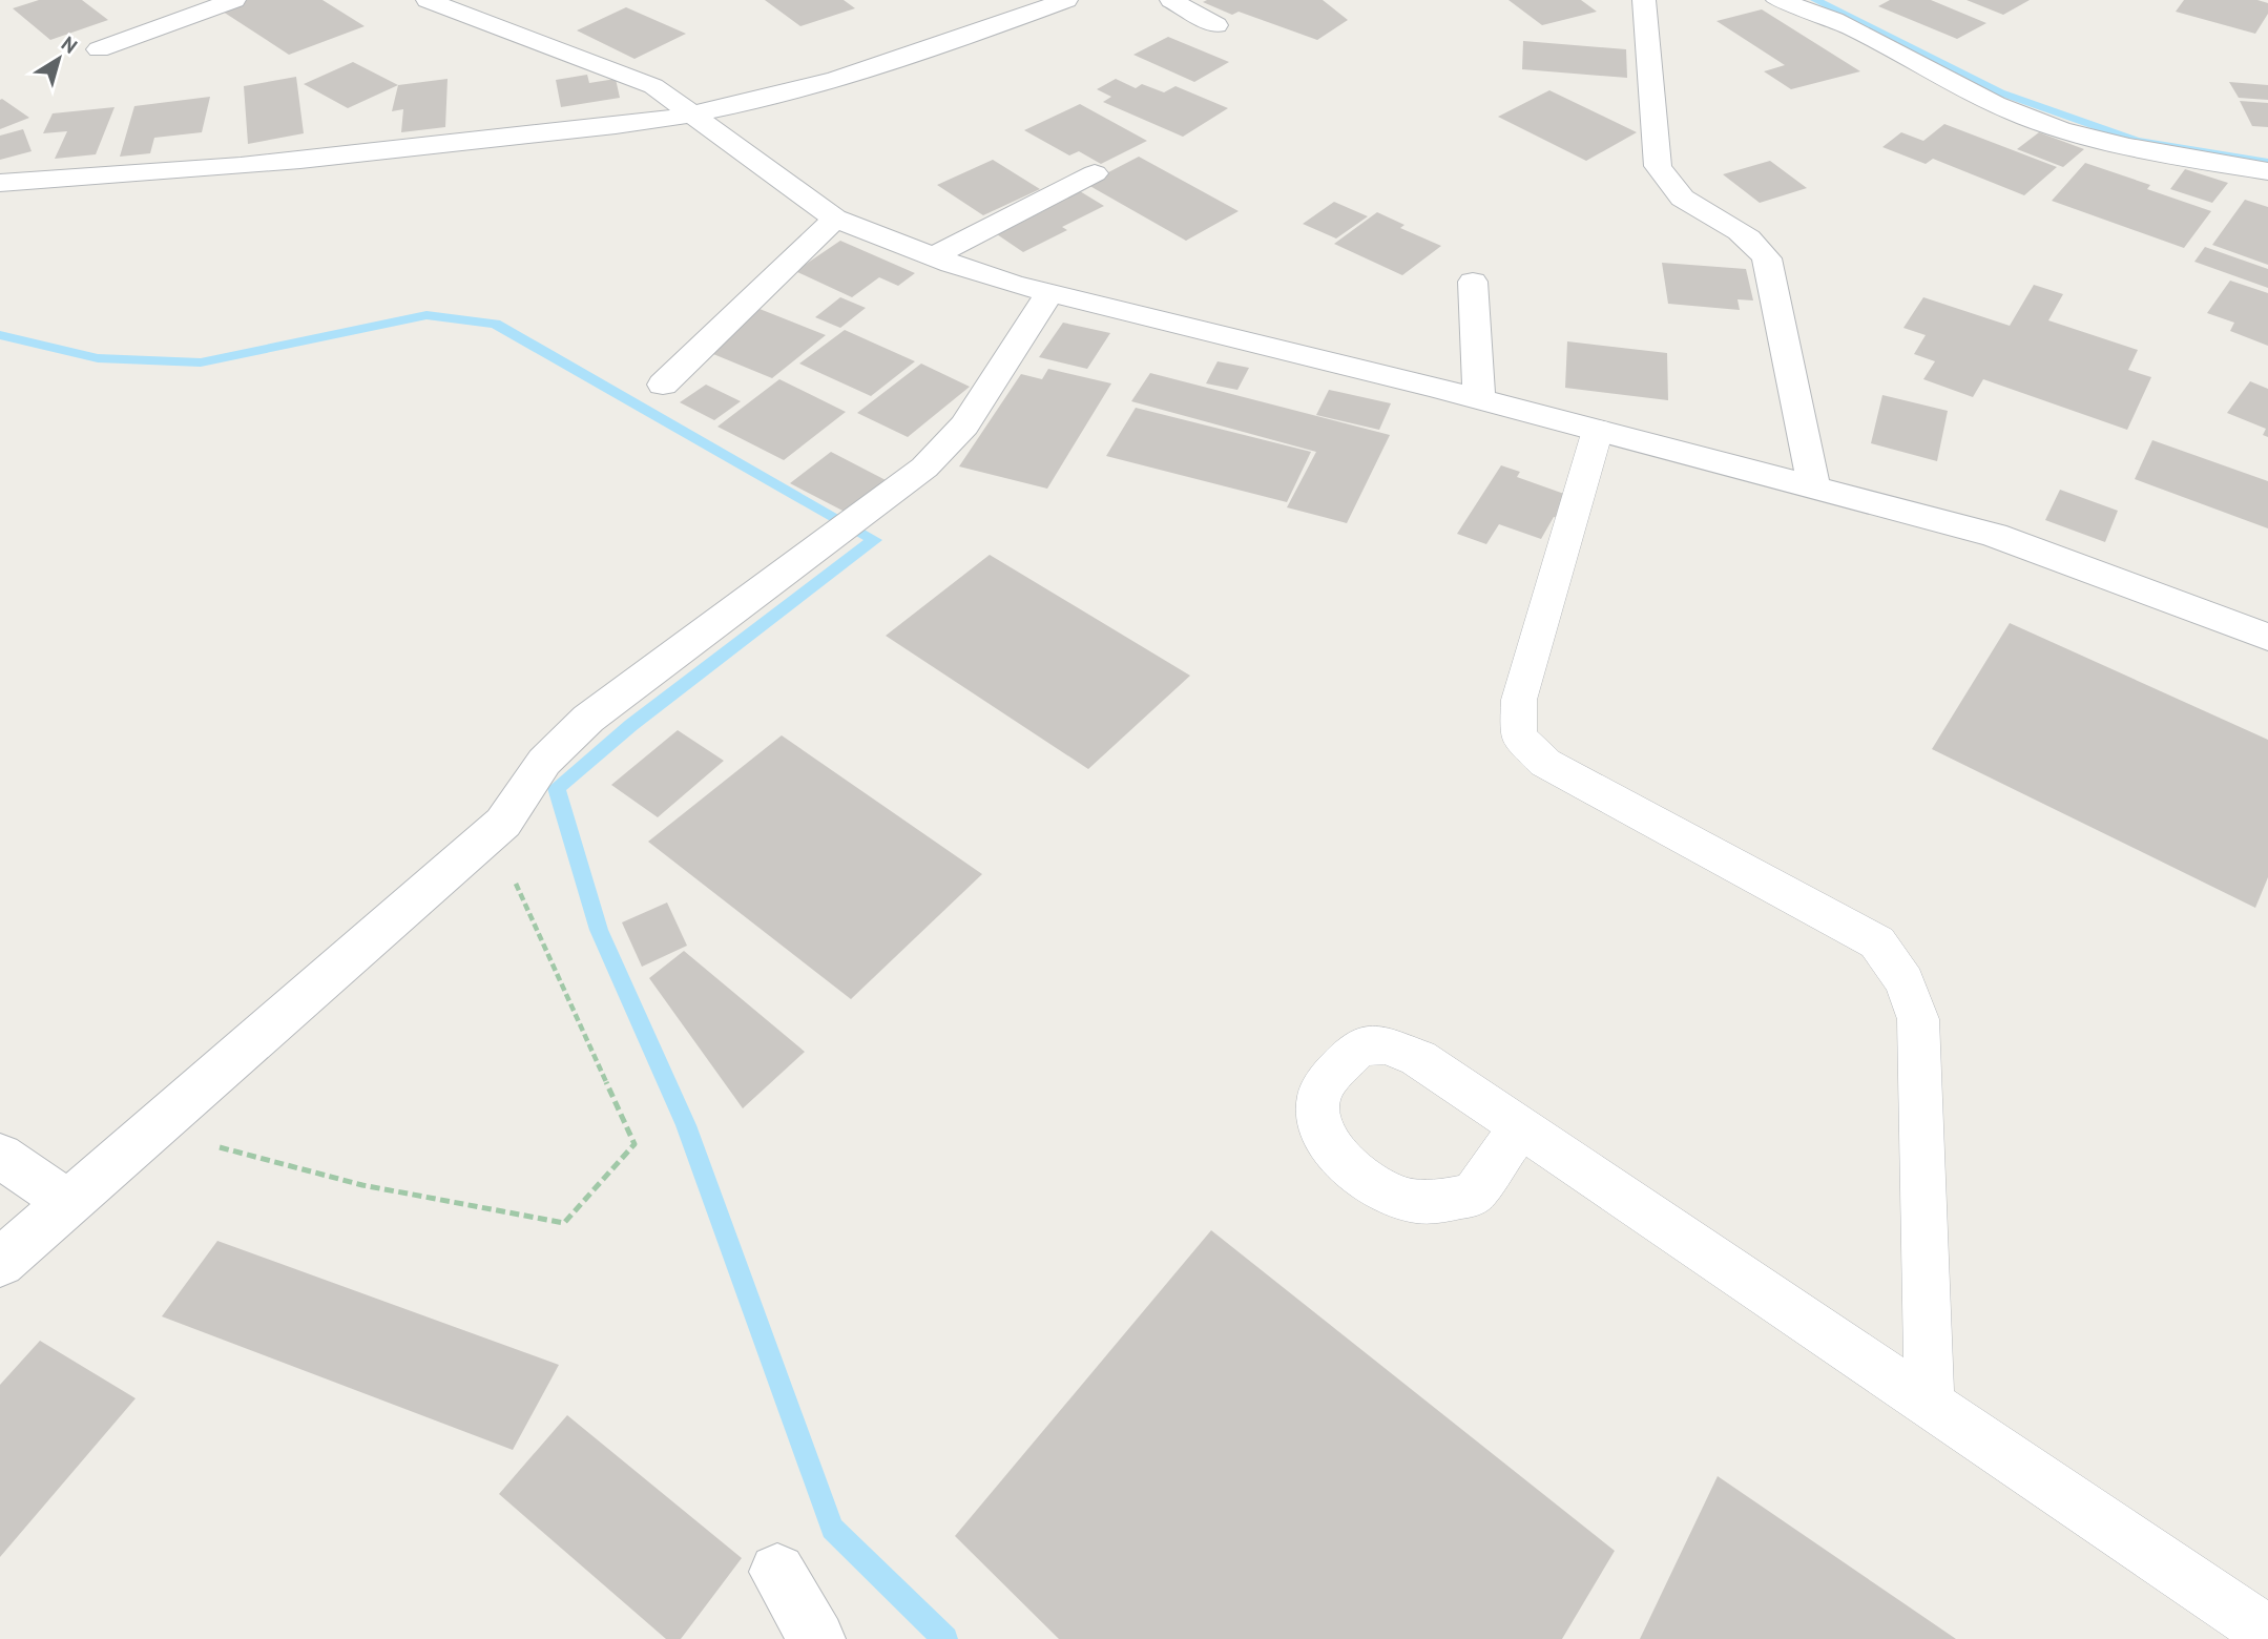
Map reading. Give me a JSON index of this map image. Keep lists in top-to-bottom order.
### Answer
{
  "north": "top right"
}
